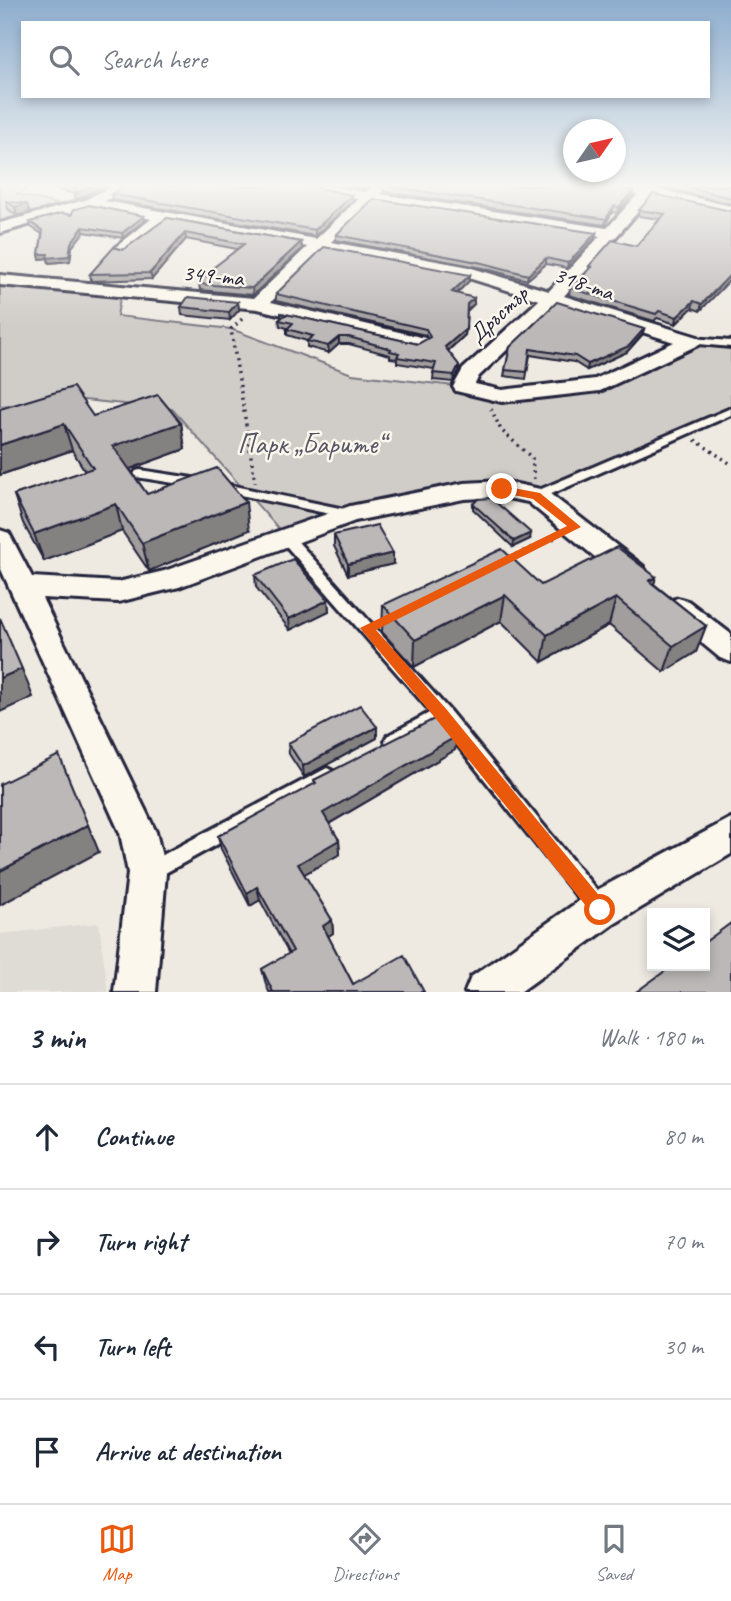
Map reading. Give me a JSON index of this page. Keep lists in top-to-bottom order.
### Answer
{
  "streets": {
    "street": ["349-та", "318-та", "Дръстър"]
  },
  "crossings": [
    ["318-та", "Дръстър"]
  ],
  "parks": ["Парк „Барите“"],
  "north": "top right",
  "page": {
    "search": "Search here",
    "heading": ["3 min", "Walk · 180 m"],
    "list": [
      ["Continue", "80 m"],
      ["Turn right", "70 m"],
      ["Turn left", "30 m"],
      "Arrive at destination"
    ],
    "nav": ["Map", "Directions", "Saved"]
  }
}
